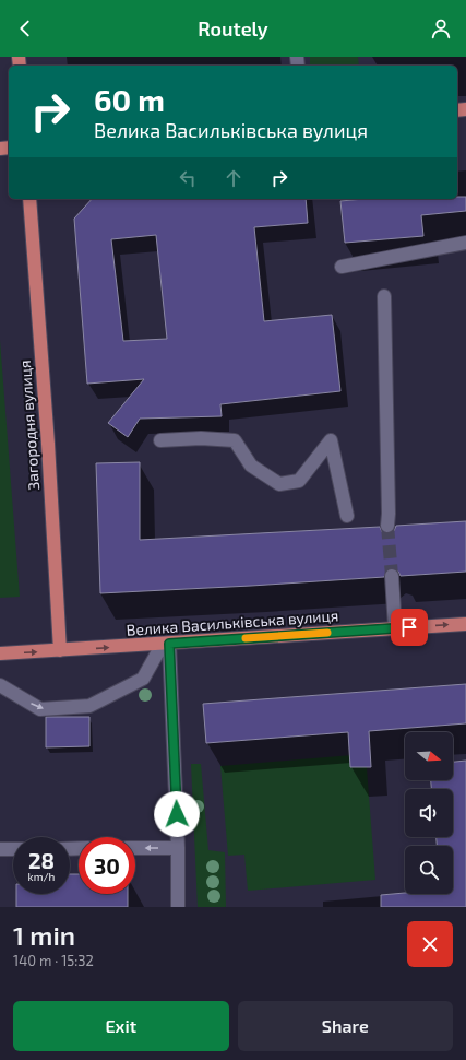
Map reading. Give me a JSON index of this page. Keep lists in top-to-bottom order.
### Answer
{
  "streets": {
    "main road": ["Загородня вулиця", "Велика Васильківська вулиця"]
  },
  "crossings": [
    ["Загородня вулиця", "Велика Васильківська вулиця"]
  ],
  "one_way": ["Велика Васильківська вулиця"],
  "north": "right",
  "page": {
    "header": "Routely",
    "turn": ["60 m", "Велика Васильківська вулиця"],
    "speed": "28 km/h",
    "limit": "30",
    "heading": ["1 min", "140 m · 15:32"],
    "buttons": ["Exit", "Share"]
  }
}
